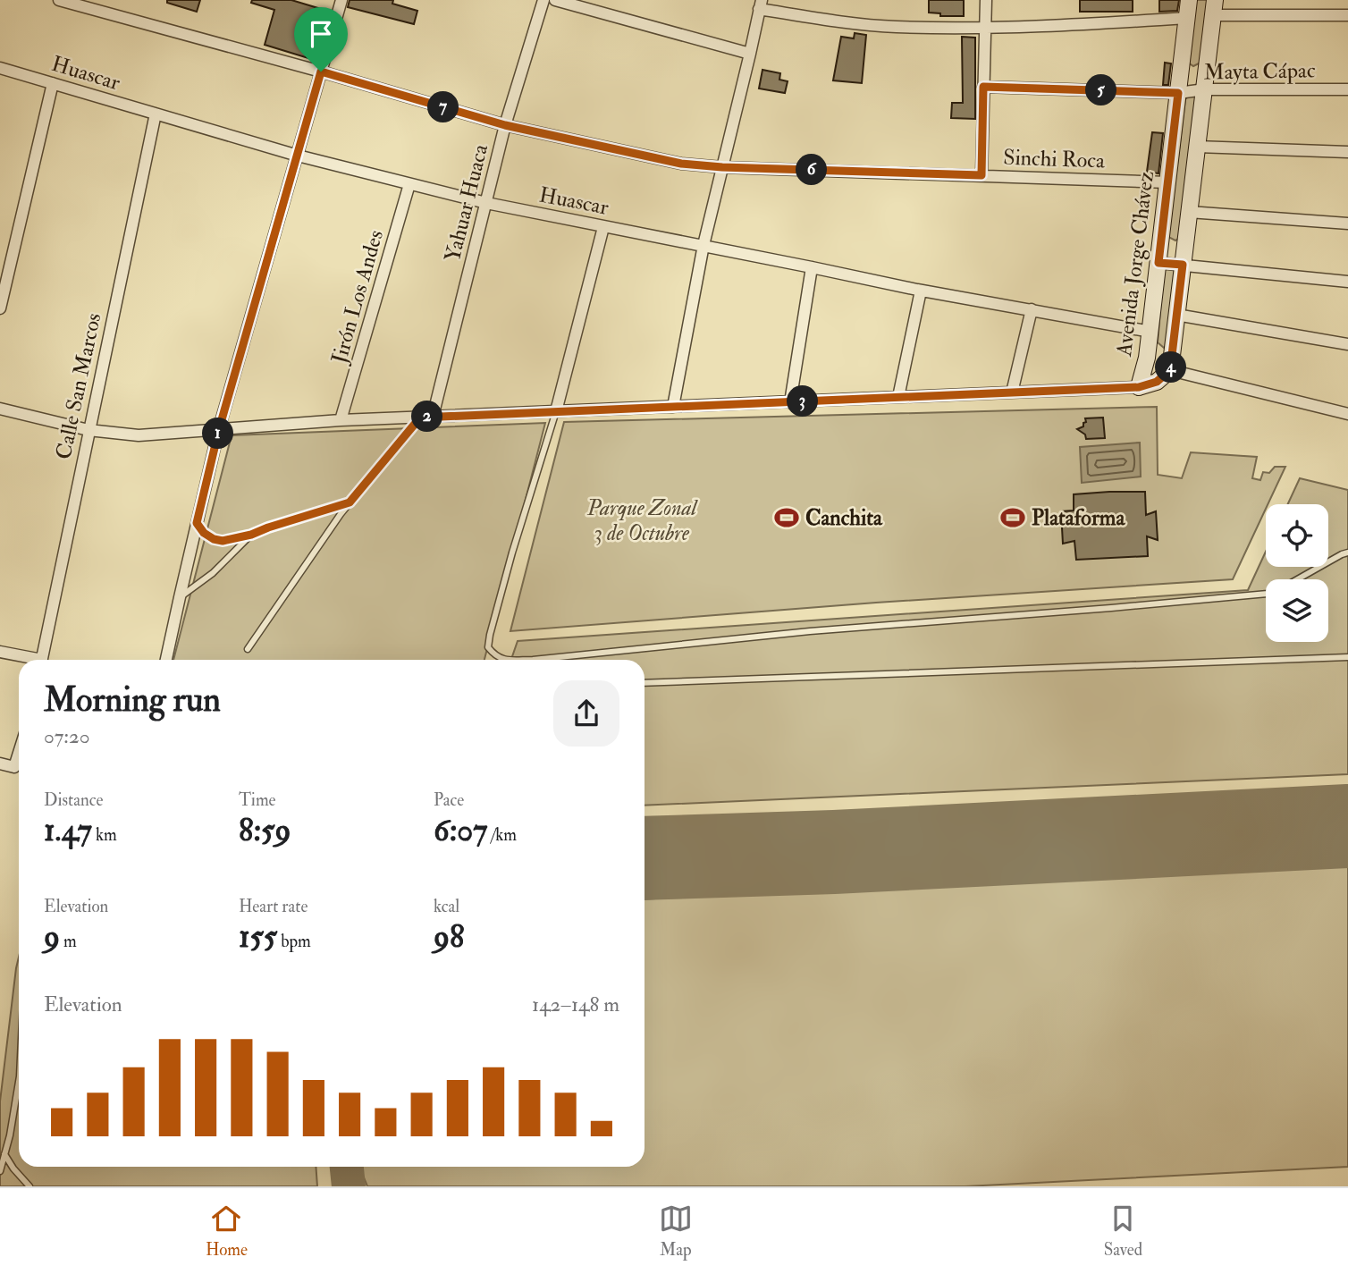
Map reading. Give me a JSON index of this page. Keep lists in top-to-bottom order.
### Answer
{
  "streets": {
    "street": [
      "Mayta Cápac",
      "Huascar",
      "Sinchi Roca",
      "Yahuar Huaca",
      "Avenida Jorge Chávez",
      "Jirón Los Andes",
      "Calle San Marcos"
    ]
  },
  "crossings": [
    ["Mayta Cápac", "Avenida Jorge Chávez"],
    ["Huascar", "Yahuar Huaca"],
    ["Huascar", "Avenida Jorge Chávez"],
    ["Huascar", "Jirón Los Andes"],
    ["Huascar", "Calle San Marcos"],
    ["Sinchi Roca", "Yahuar Huaca"],
    ["Sinchi Roca", "Avenida Jorge Chávez"]
  ],
  "parks": ["Parque Zonal 3 de Octubre"],
  "places": {
    "sports": ["Canchita", "Plataforma"]
  },
  "page": {
    "pins": [
      "5",
      "7",
      "6",
      "4",
      "3",
      "2",
      "1"
    ],
    "heading": ["Morning run", "07:20"],
    "stats": [
      ["Distance", "1.47 km"],
      ["Time", "8:59"],
      ["Pace", "6:07 /km"],
      ["Elevation", "9 m"],
      ["Heart rate", "155 bpm"],
      ["kcal", "98"]
    ],
    "chart": ["Elevation", "142–148 m"],
    "tabs": ["Home", "Map", "Saved"]
  }
}
